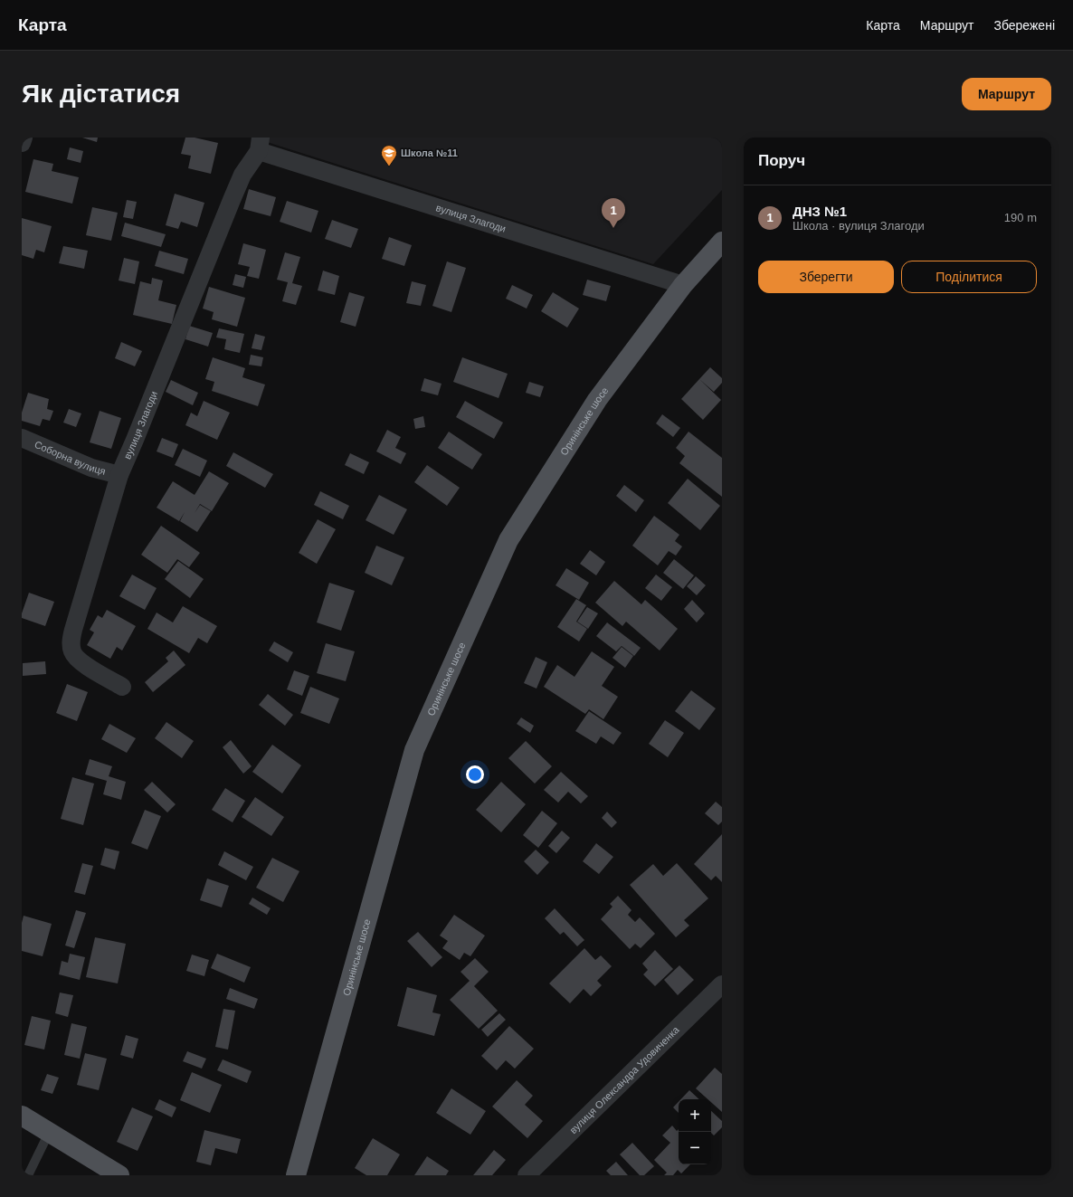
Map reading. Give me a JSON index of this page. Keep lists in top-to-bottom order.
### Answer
{
  "streets": {
    "main road": ["Оринінське шосе"],
    "street": ["вулиця Злагоди", "Соборна вулиця", "вулиця Олександра Удовиченка"]
  },
  "crossings": [
    ["вулиця Злагоди", "Оринінське шосе"],
    ["вулиця Злагоди", "Соборна вулиця"]
  ],
  "places": {
    "school or university": ["Школа №11"]
  },
  "page": {
    "header": "Карта",
    "nav": ["Карта", "Маршрут", "Збережені"],
    "buttons": [
      "Маршрут",
      ["Зберегти", "Поділитися"]
    ],
    "title": "Як дістатися",
    "heading": "Поруч",
    "list": [
      {
        "mark": "1",
        "name": "ДНЗ №1",
        "note": "Школа · вулиця Злагоди",
        "value": "190 m"
      }
    ],
    "pins": "1",
    "map_buttons": ["+", "−"]
  }
}
